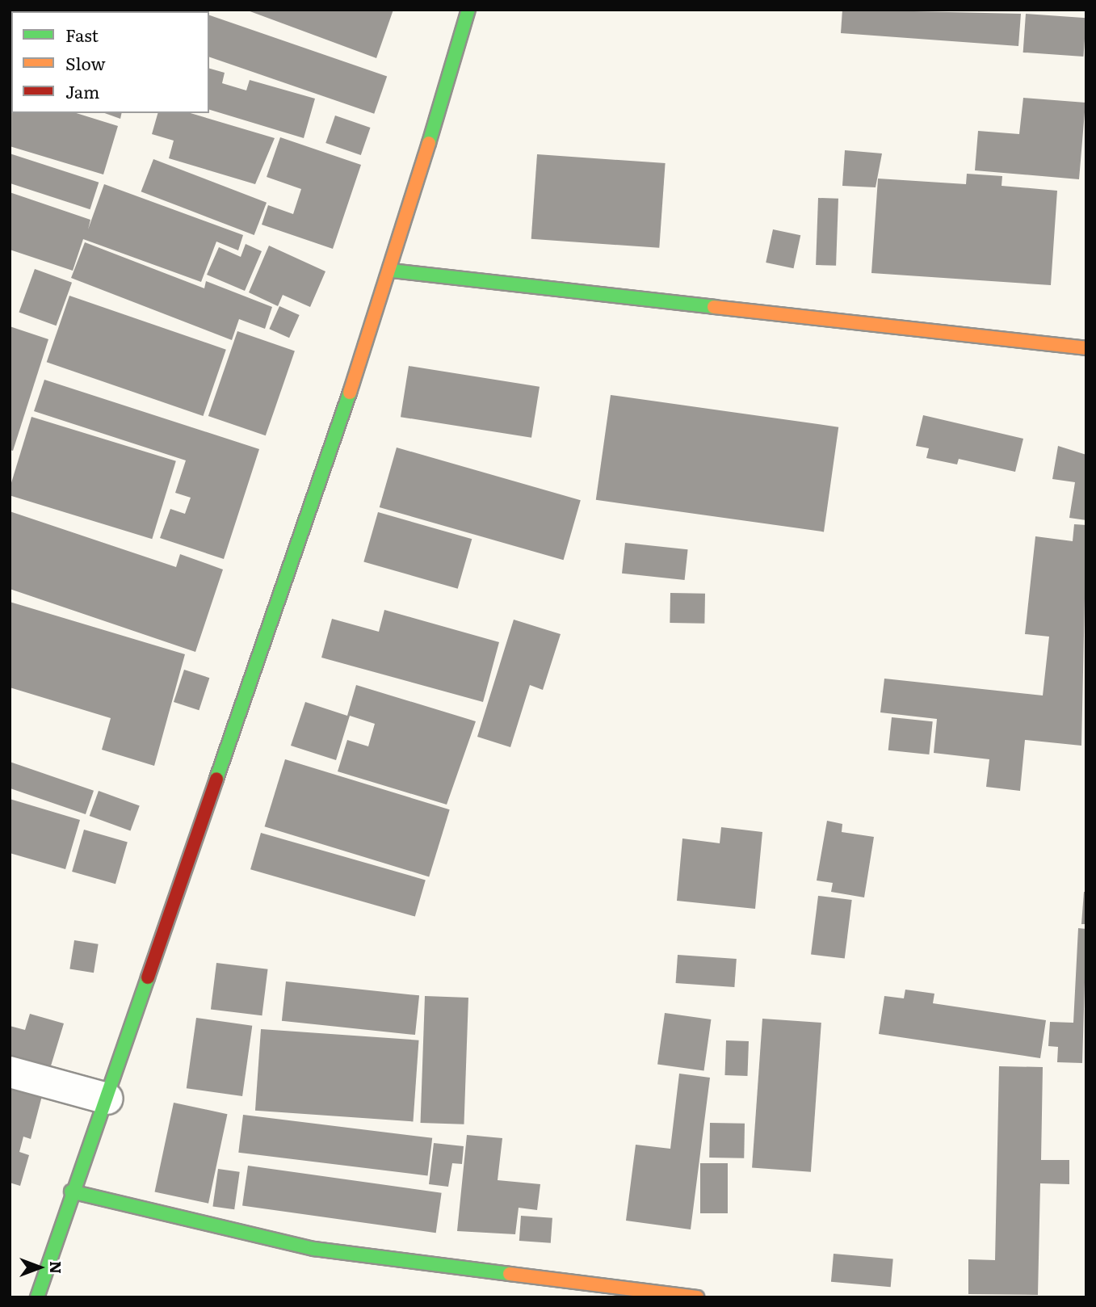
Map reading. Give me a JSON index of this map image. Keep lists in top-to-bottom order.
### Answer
{
  "legend": ["Fast", "Slow", "Jam"],
  "north": "right"
}
